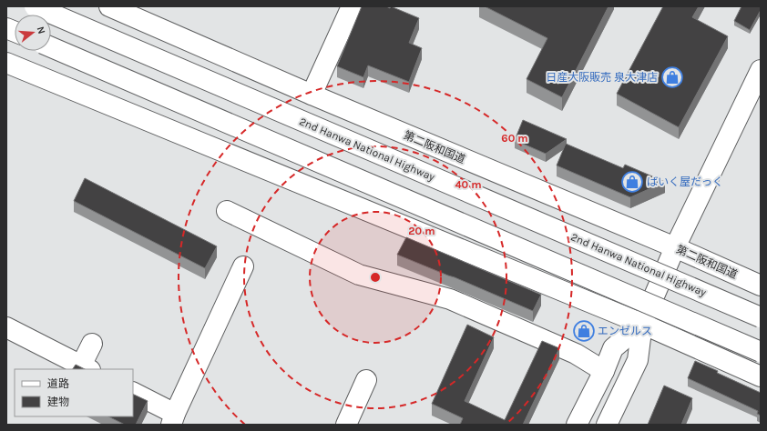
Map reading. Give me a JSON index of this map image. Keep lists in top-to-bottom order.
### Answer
{
  "streets": {
    "main road": ["第二阪和国道", "2nd Hanwa National Highway"]
  },
  "places": {
    "shop": ["日産大阪販売 泉大津店", "ばいく屋だっく", "エンゼルス"]
  },
  "legend": ["道路", "建物"],
  "north": "right",
  "rings": ["60 m", "40 m", "20 m"]
}
